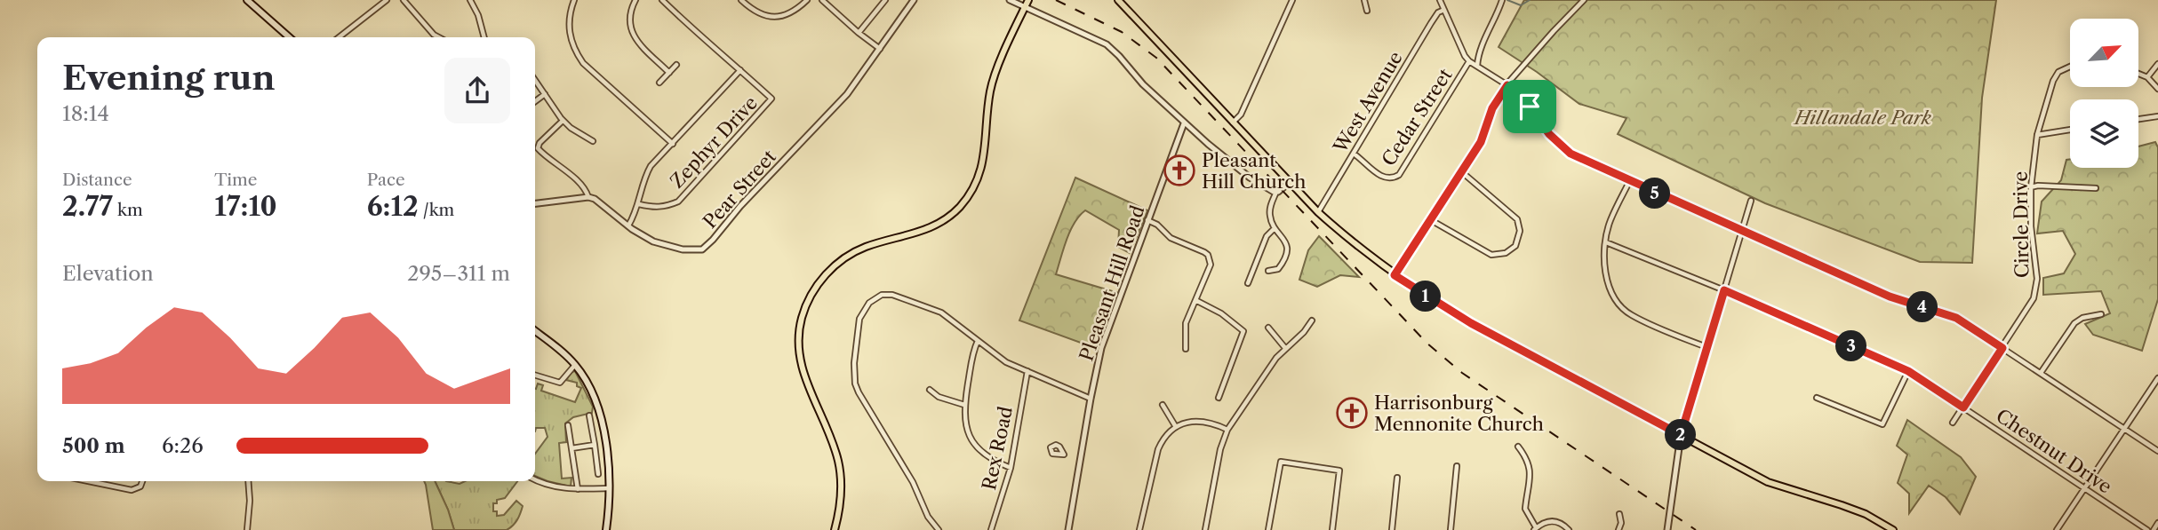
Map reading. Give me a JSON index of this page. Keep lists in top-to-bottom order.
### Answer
{
  "streets": {
    "street": [
      "West Avenue",
      "Cedar Street",
      "Zephyr Drive",
      "Pear Street",
      "Circle Drive",
      "Pleasant Hill Road",
      "Rex Road",
      "Chestnut Drive"
    ]
  },
  "crossings": [
    ["West Avenue", "Cedar Street"]
  ],
  "parks": ["Hillandale Park"],
  "places": {
    "church": ["Pleasant Hill Church", "Harrisonburg Mennonite Church"]
  },
  "north": "top right",
  "page": {
    "heading": ["Evening run", "18:14"],
    "stats": [
      ["Distance", "2.77 km"],
      ["Time", "17:10"],
      ["Pace", "6:12 /km"]
    ],
    "pins": [
      "5",
      "1",
      "4",
      "3",
      "2"
    ],
    "chart": ["Elevation", "295–311 m"],
    "list": [
      {
        "name": "500 m",
        "note": "6:26"
      }
    ]
  }
}
